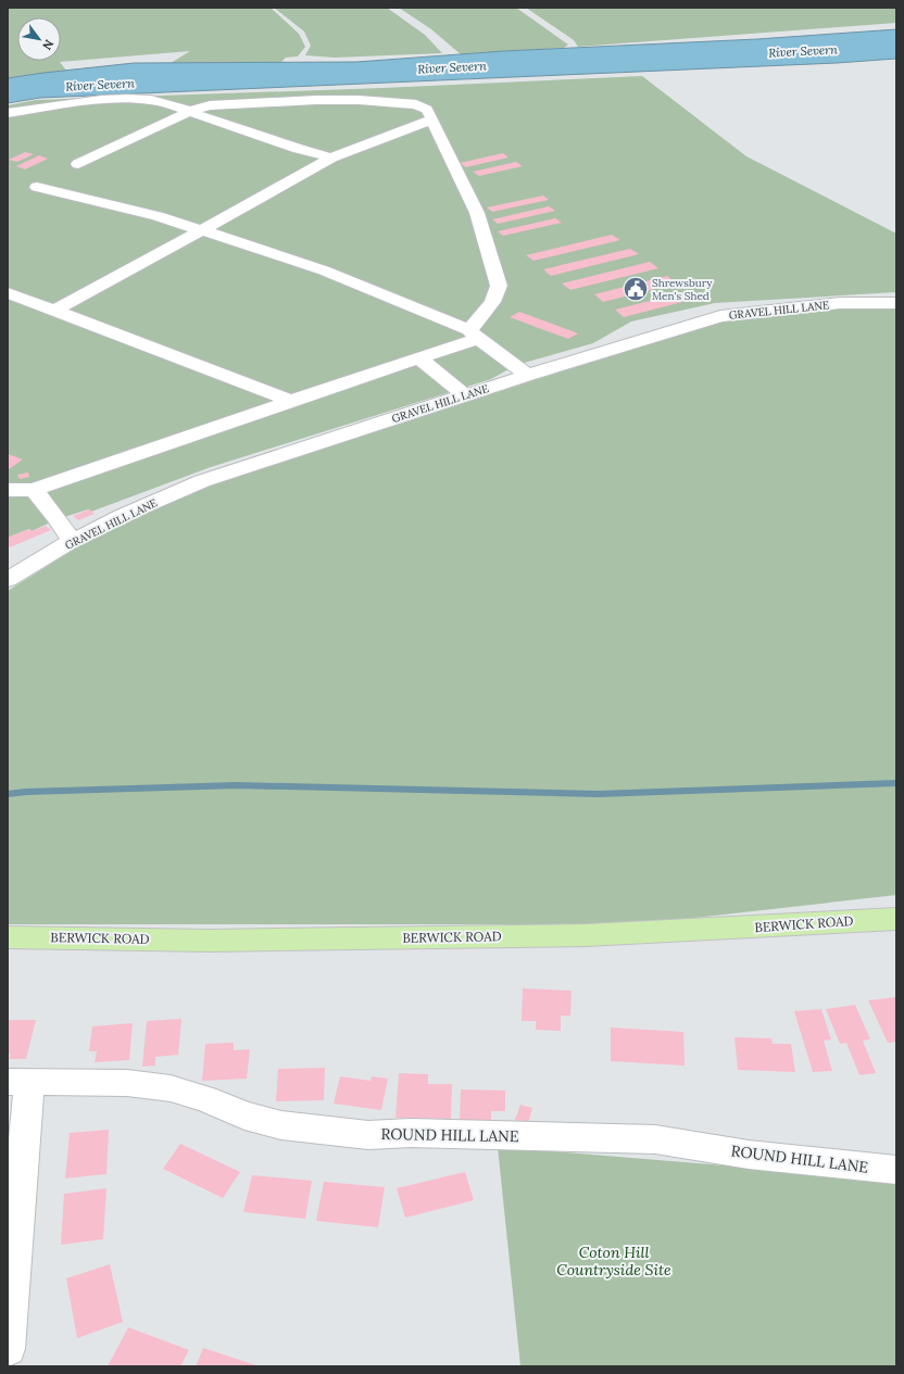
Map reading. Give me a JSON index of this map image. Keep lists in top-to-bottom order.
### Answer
{
  "streets": {
    "main road": ["BERWICK ROAD"],
    "street": ["GRAVEL HILL LANE", "ROUND HILL LANE"]
  },
  "water": ["River Severn"],
  "parks": ["Coton Hill Countryside Site"],
  "places": {
    "public building": ["Shrewsbury Men's Shed"]
  },
  "north": "bottom right"
}
